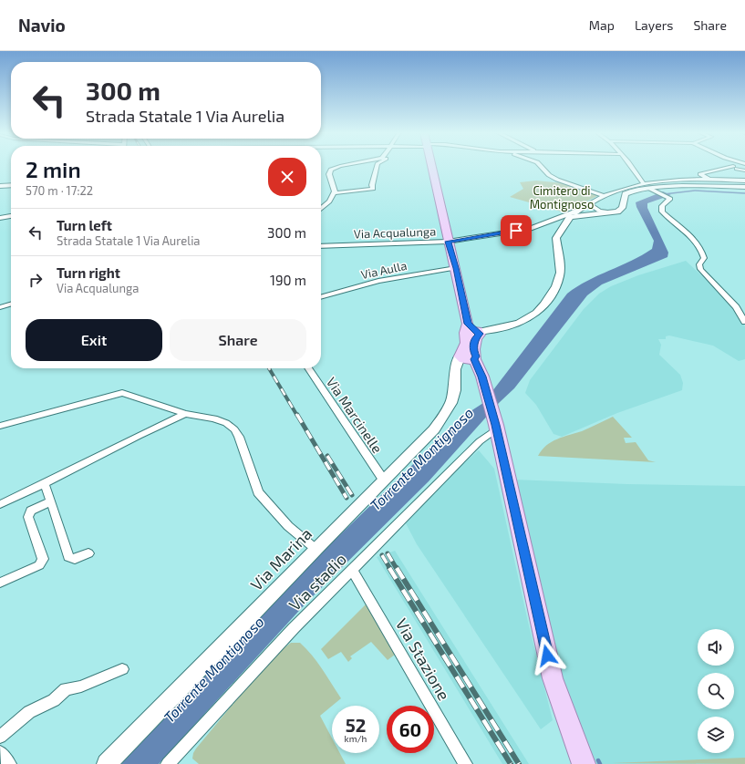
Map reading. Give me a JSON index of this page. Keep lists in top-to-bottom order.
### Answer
{
  "streets": {
    "main road": ["Via Marina"],
    "street": [
      "Via Acqualunga",
      "Via Aulla",
      "Via Marcinelle",
      "Via stadio",
      "Via Stazione"
    ]
  },
  "crossings": [
    ["Via Marcinelle", "Via Marina"],
    ["Via stadio", "Via Stazione"]
  ],
  "water": ["Torrente Montignoso"],
  "parks": ["Cimitero di Montignoso"],
  "page": {
    "header": "Navio",
    "nav": ["Map", "Layers", "Share"],
    "turn": ["300 m", "Strada Statale 1 Via Aurelia"],
    "heading": ["2 min", "570 m · 17:22"],
    "list": [
      {
        "name": "Turn left",
        "note": "Strada Statale 1 Via Aurelia",
        "value": "300 m"
      },
      {
        "name": "Turn right",
        "note": "Via Acqualunga",
        "value": "190 m"
      }
    ],
    "buttons": ["Exit", "Share"],
    "speed": "52 km/h",
    "limit": "60"
  }
}
